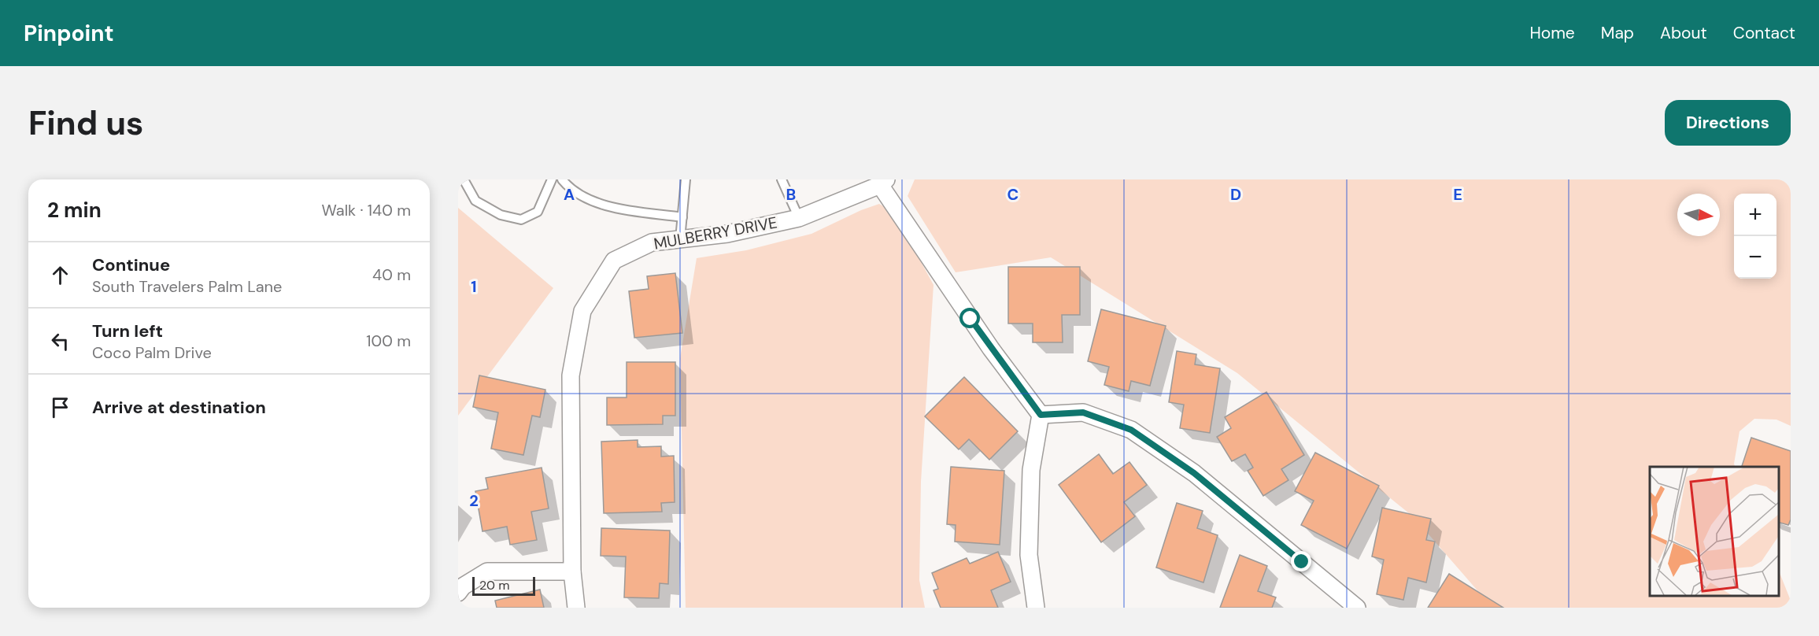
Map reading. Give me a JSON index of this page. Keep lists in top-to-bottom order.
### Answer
{
  "streets": {
    "street": ["MULBERRY DRIVE"]
  },
  "scale_bar": "20 m",
  "north": "right",
  "page": {
    "header": "Pinpoint",
    "nav": [
      "Home",
      "Map",
      "About",
      "Contact"
    ],
    "buttons": "Directions",
    "title": "Find us",
    "heading": ["2 min", "Walk · 140 m"],
    "map_buttons": ["+", "−"],
    "list": [
      ["Continue", "South Travelers Palm Lane", "40 m"],
      ["Turn left", "Coco Palm Drive", "100 m"],
      "Arrive at destination"
    ],
    "scale": "20 m"
  },
  "grid": {
    "columns": [
      "A",
      "B",
      "C",
      "D",
      "E"
    ],
    "rows": ["1", "2"]
  }
}
